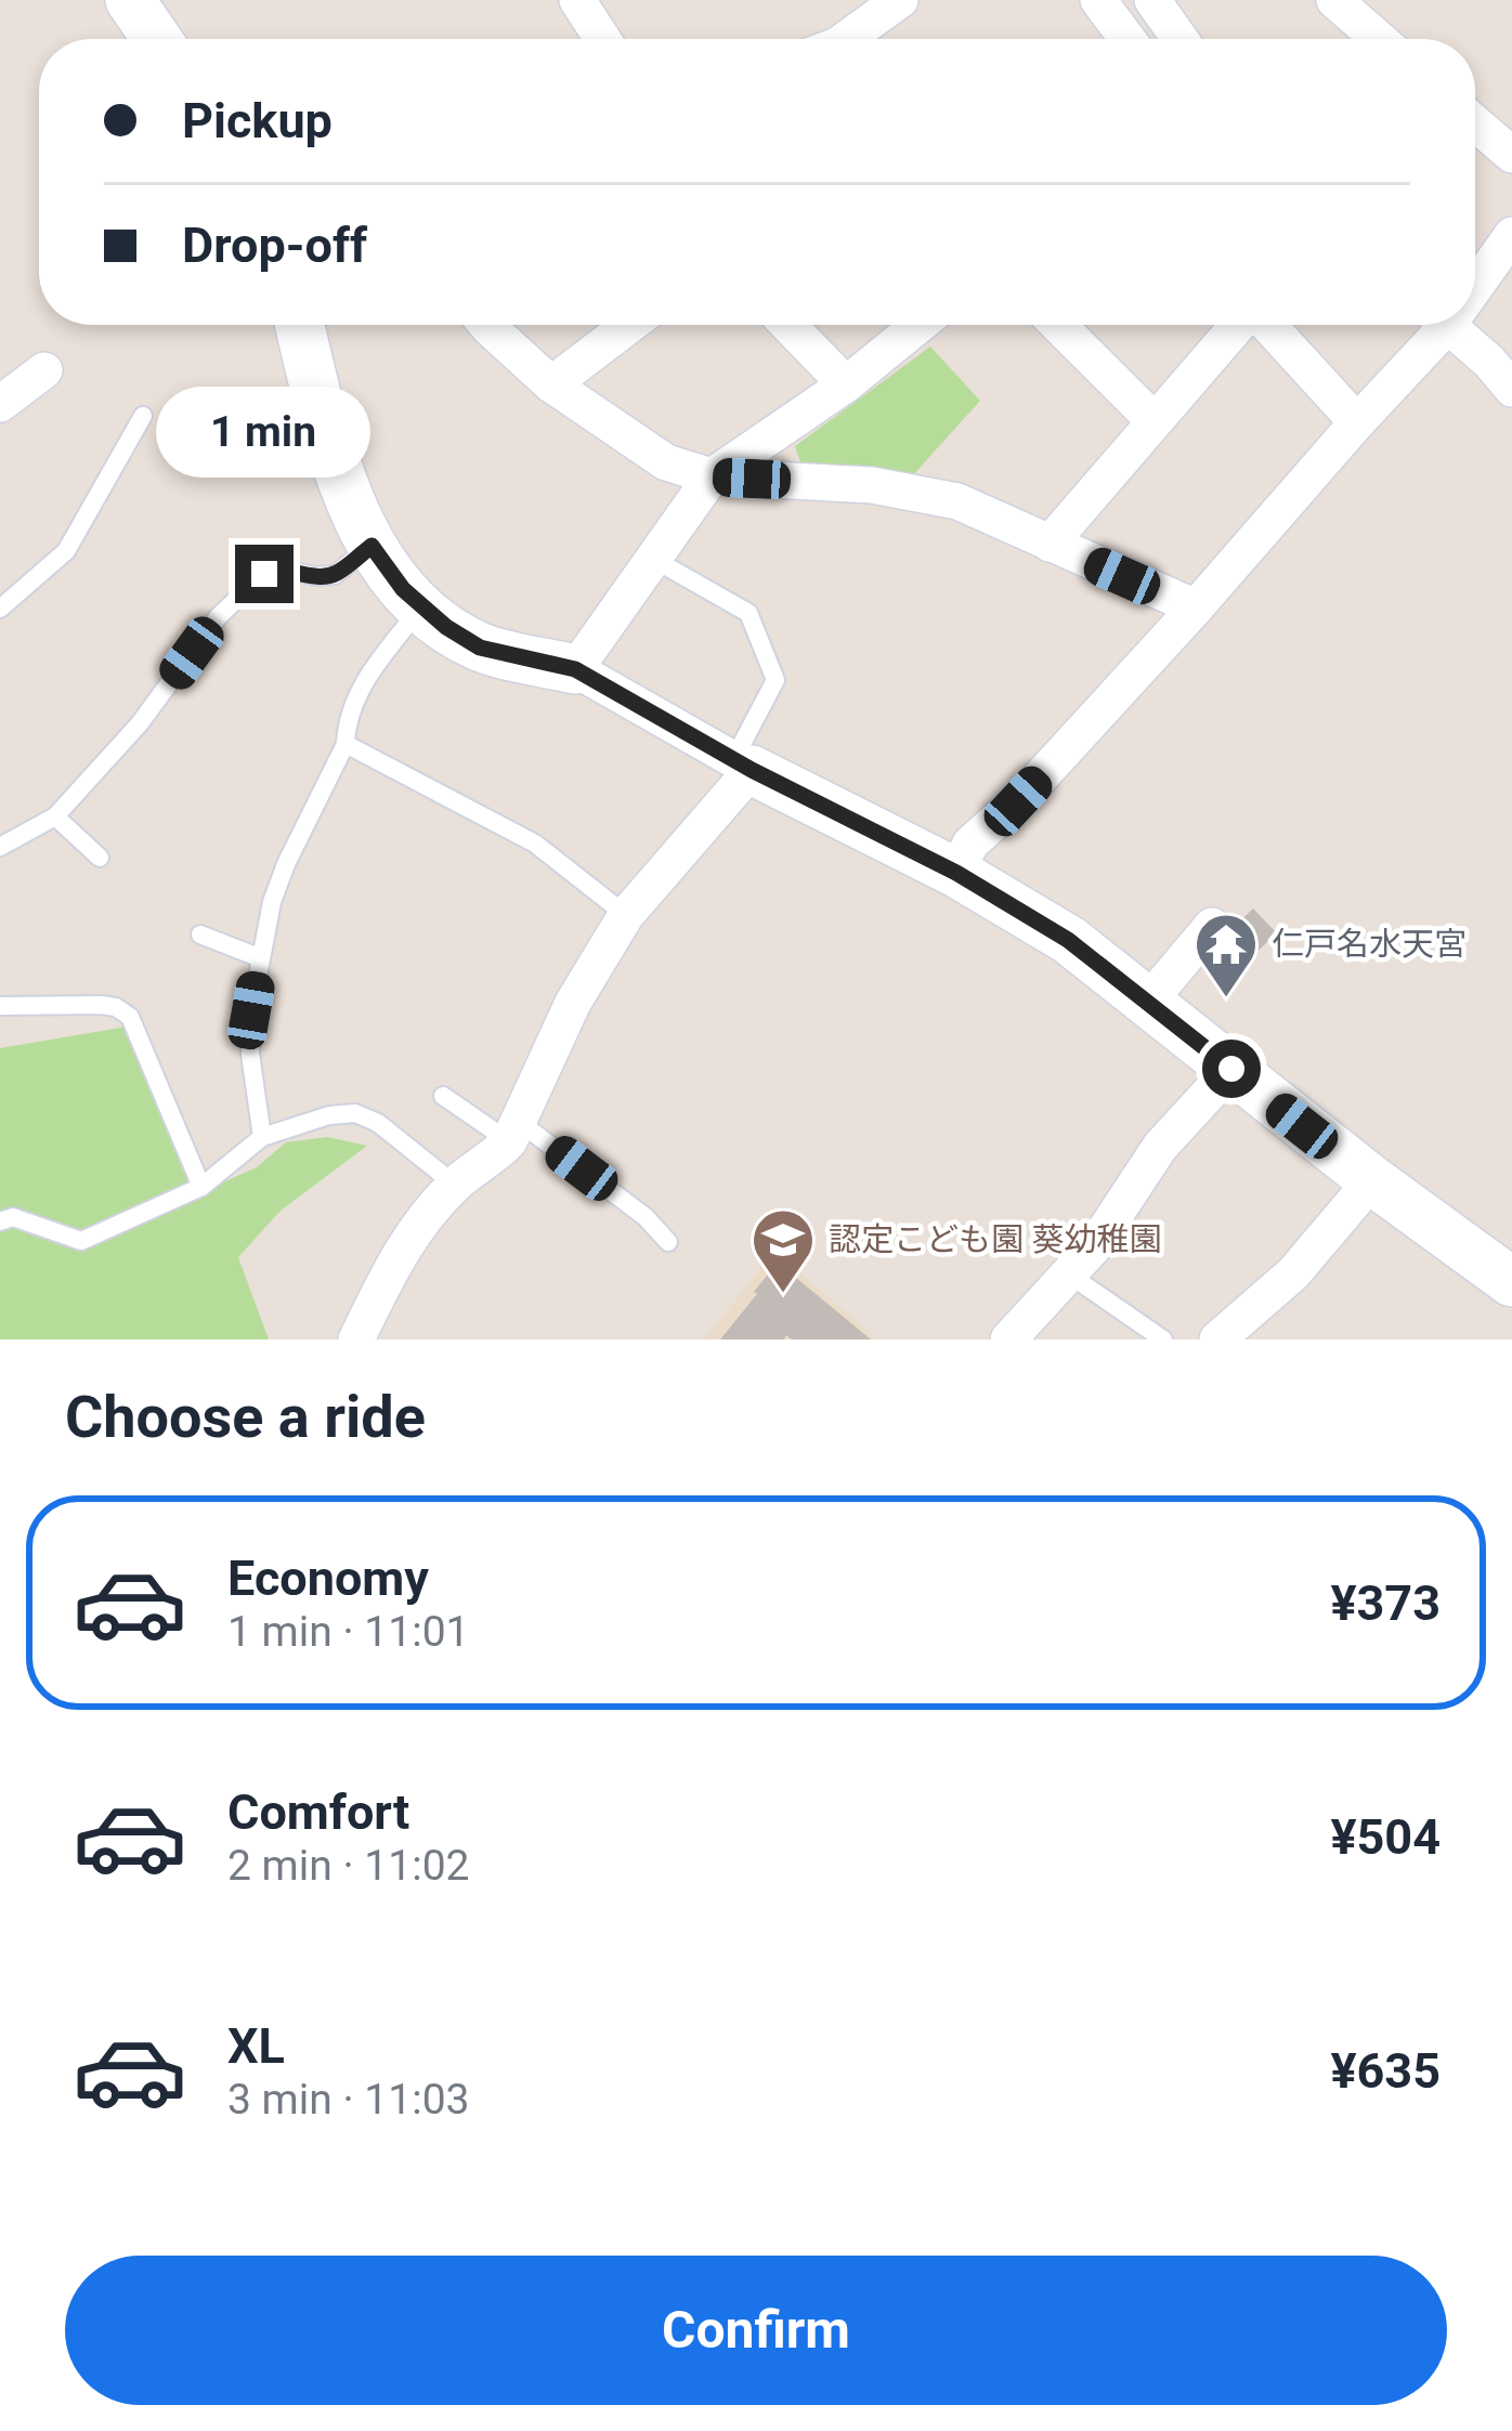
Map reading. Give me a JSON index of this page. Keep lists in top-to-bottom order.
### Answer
{
  "places": {
    "temple": ["仁戸名水天宮"],
    "school or university": ["認定こども園 葵幼稚園"]
  },
  "page": {
    "banner": ["Pickup", "Drop-off"],
    "bubble": "1 min",
    "heading": "Choose a ride",
    "list": [
      {
        "name": "Economy",
        "note": "1 min · 11:01",
        "value": "¥373"
      },
      {
        "name": "Comfort",
        "note": "2 min · 11:02",
        "value": "¥504"
      },
      {
        "name": "XL",
        "note": "3 min · 11:03",
        "value": "¥635"
      }
    ],
    "buttons": "Confirm"
  }
}
